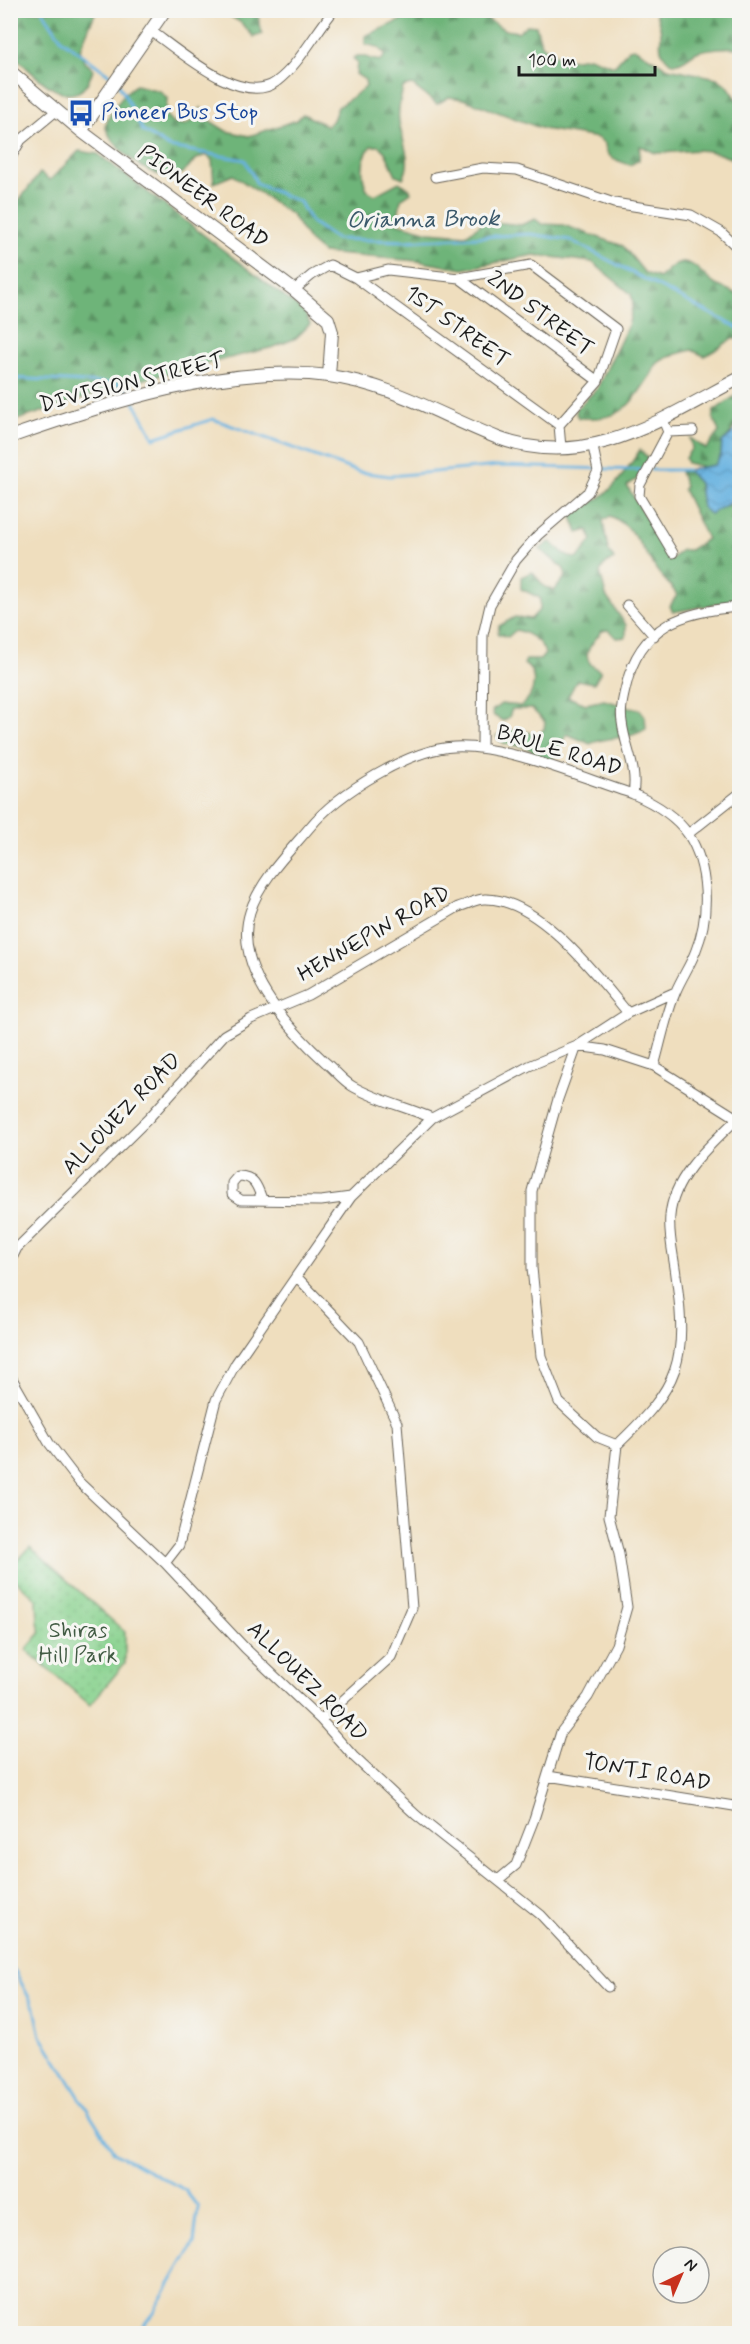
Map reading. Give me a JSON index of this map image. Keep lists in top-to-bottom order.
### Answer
{
  "streets": {
    "street": [
      "PIONEER ROAD",
      "2ND STREET",
      "1ST STREET",
      "DIVISION STREET",
      "BRULE ROAD",
      "HENNEPIN ROAD",
      "ALLOUEZ ROAD",
      "TONTI ROAD"
    ]
  },
  "crossings": [
    ["PIONEER ROAD", "1ST STREET"],
    ["PIONEER ROAD", "DIVISION STREET"],
    ["BRULE ROAD", "HENNEPIN ROAD"],
    ["BRULE ROAD", "ALLOUEZ ROAD"],
    ["HENNEPIN ROAD", "ALLOUEZ ROAD"]
  ],
  "water": ["Orianna Brook"],
  "parks": ["Shiras Hill Park"],
  "places": {
    "bus stop": ["Pioneer Bus Stop"]
  },
  "scale_bar": "100 m",
  "north": "top right"
}
